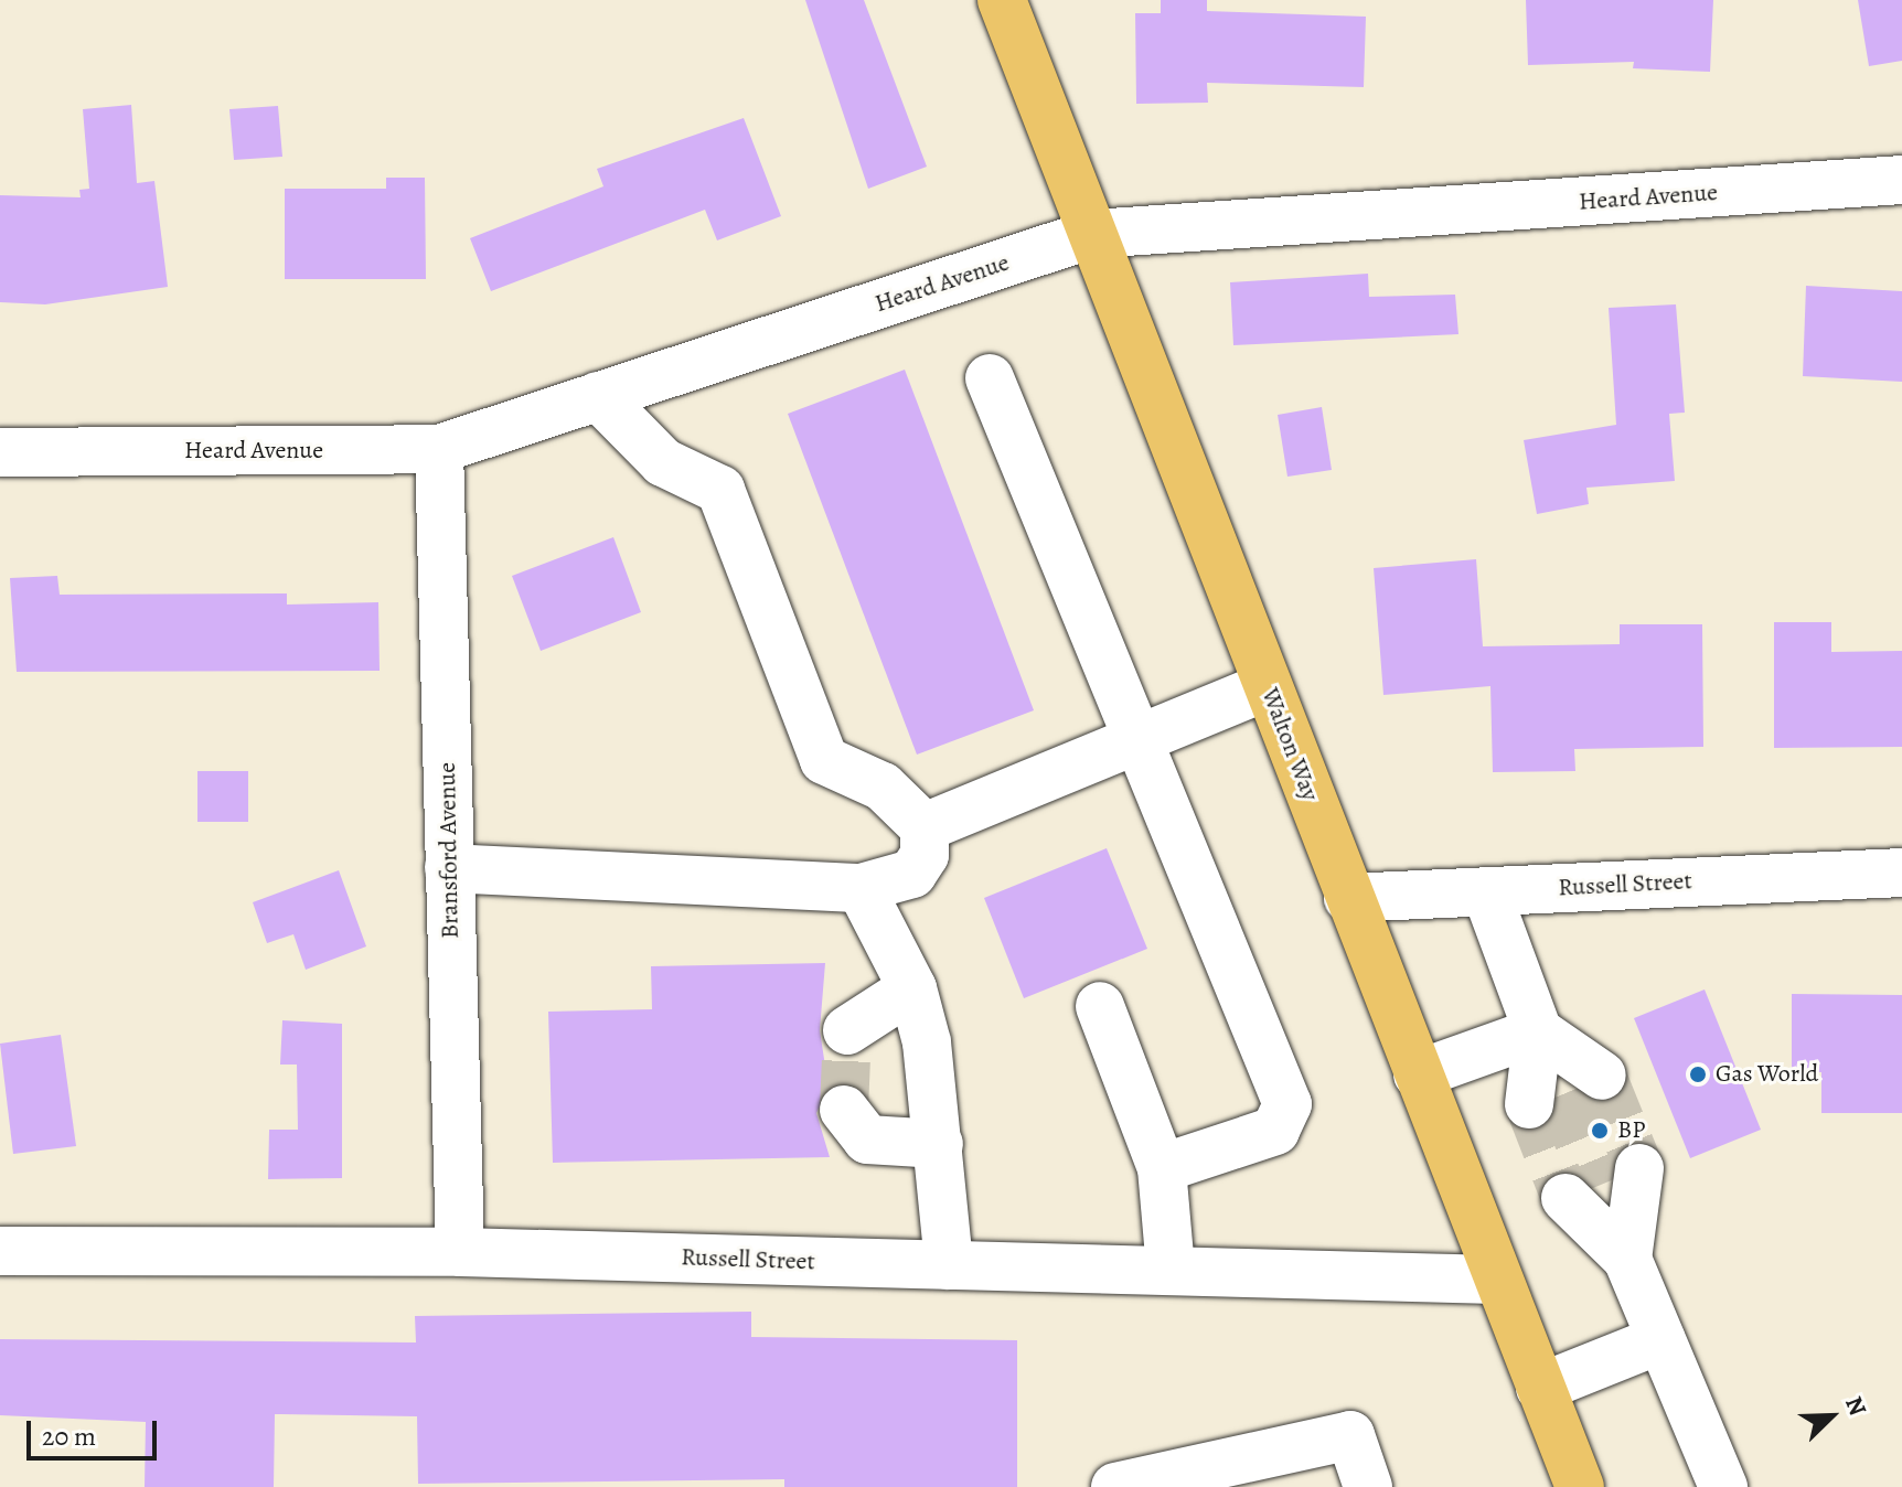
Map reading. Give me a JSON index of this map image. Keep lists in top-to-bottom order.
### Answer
{
  "streets": {
    "main road": ["Walton Way"],
    "street": ["Heard Avenue", "Bransford Avenue", "Russell Street"]
  },
  "crossings": [
    ["Heard Avenue", "Walton Way"],
    ["Heard Avenue", "Bransford Avenue"],
    ["Walton Way", "Russell Street"],
    ["Bransford Avenue", "Russell Street"]
  ],
  "places": ["Gas World", "BP"],
  "scale_bar": "20 m",
  "north": "top right"
}
